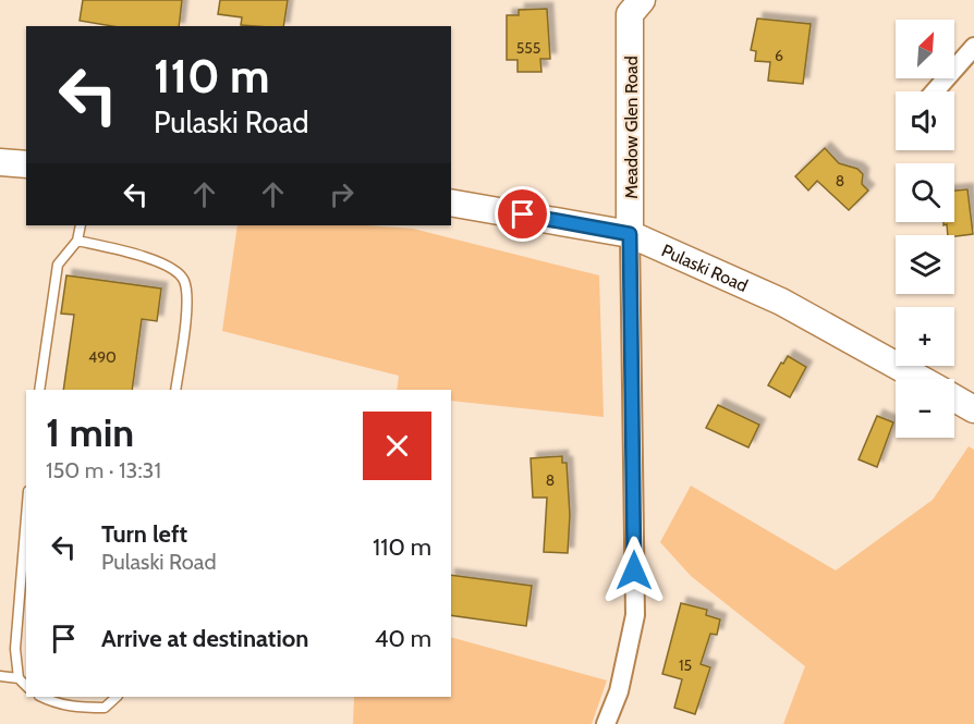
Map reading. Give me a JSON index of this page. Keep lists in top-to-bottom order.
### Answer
{
  "streets": {
    "main road": ["Meadow Glen Road", "Pulaski Road"]
  },
  "crossings": [
    ["Meadow Glen Road", "Pulaski Road"]
  ],
  "house_numbers": [
    "555",
    "6",
    "8",
    "490",
    "8",
    "15"
  ],
  "north": "top right",
  "page": {
    "map_buttons": ["+", "−"],
    "turn": ["110 m", "Pulaski Road"],
    "heading": ["1 min", "150 m · 13:31"],
    "list": [
      {
        "name": "Turn left",
        "note": "Pulaski Road",
        "value": "110 m"
      },
      {
        "name": "Arrive at destination",
        "value": "40 m"
      }
    ]
  }
}
